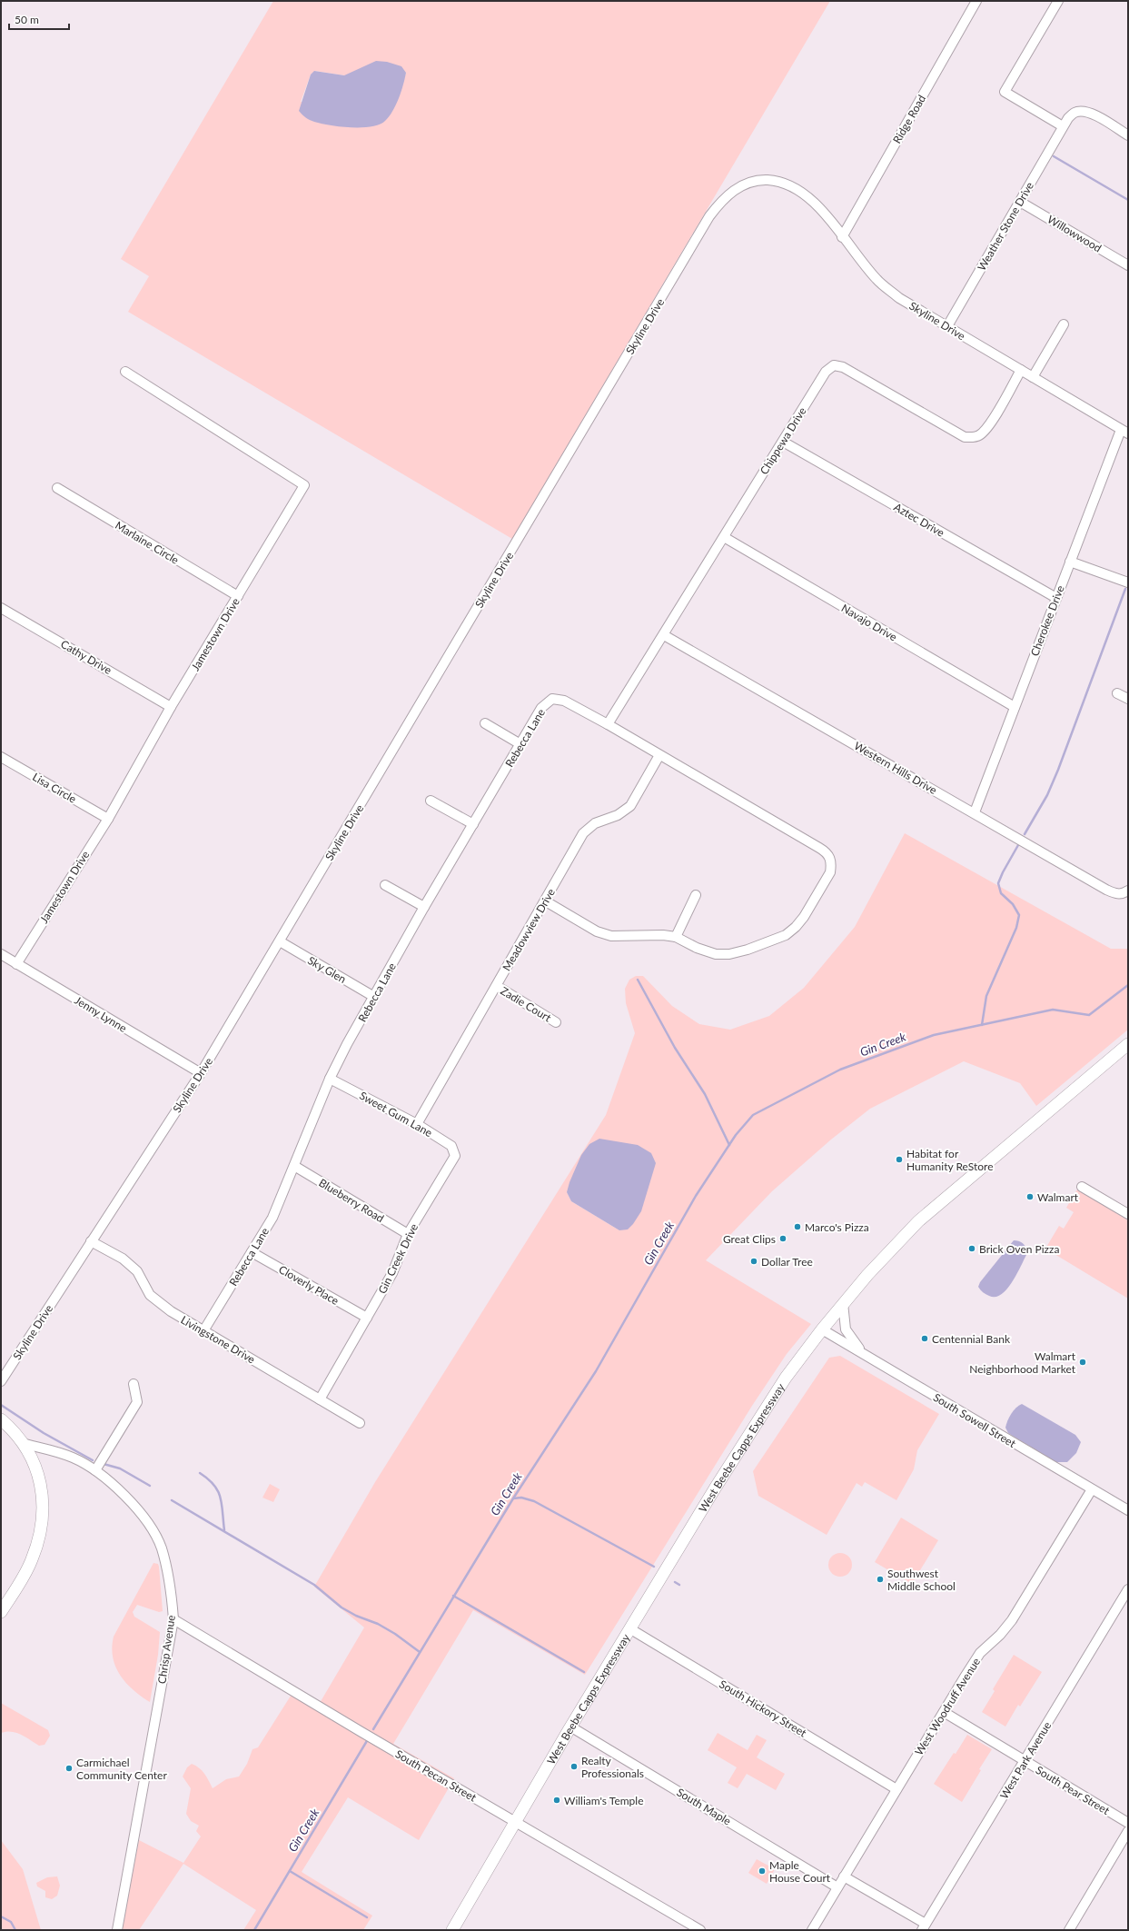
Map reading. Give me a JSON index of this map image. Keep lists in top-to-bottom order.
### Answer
{
  "streets": {
    "main road": ["West Beebe Capps Expressway"],
    "street": [
      "Ridge Road",
      "Weather Stone Drive",
      "Willowwood",
      "Skyline Drive",
      "Chippewa Drive",
      "Aztec Drive",
      "Marlaine Circle",
      "Cherokee Drive",
      "Navajo Drive",
      "Jamestown Drive",
      "Cathy Drive",
      "Rebecca Lane",
      "Western Hills Drive",
      "Lisa Circle",
      "Meadowview Drive",
      "Sky Glen",
      "Zadie Court",
      "Jenny Lynne",
      "Sweet Gum Lane",
      "Blueberry Road",
      "Gin Creek Drive",
      "Cloverly Place",
      "Livingstone Drive",
      "South Sowell Street",
      "Chrisp Avenue",
      "West Woodruff Avenue",
      "South Hickory Street",
      "West Park Avenue",
      "South Pecan Street",
      "South Pear Street",
      "South Maple"
    ]
  },
  "crossings": [
    ["Ridge Road", "Skyline Drive"],
    ["Weather Stone Drive", "Willowwood"],
    ["Weather Stone Drive", "Skyline Drive"],
    ["Skyline Drive", "Chippewa Drive"],
    ["Skyline Drive", "Cherokee Drive"],
    ["Skyline Drive", "Sky Glen"],
    ["Skyline Drive", "Jenny Lynne"],
    ["Skyline Drive", "Livingstone Drive"],
    ["Chippewa Drive", "Aztec Drive"],
    ["Chippewa Drive", "Navajo Drive"],
    ["Chippewa Drive", "Rebecca Lane"],
    ["Chippewa Drive", "Western Hills Drive"],
    ["Aztec Drive", "Cherokee Drive"],
    ["Marlaine Circle", "Jamestown Drive"],
    ["Cherokee Drive", "Navajo Drive"],
    ["Cherokee Drive", "Western Hills Drive"],
    ["Jamestown Drive", "Cathy Drive"],
    ["Jamestown Drive", "Lisa Circle"],
    ["Jamestown Drive", "Jenny Lynne"],
    ["Rebecca Lane", "Meadowview Drive"],
    ["Rebecca Lane", "Sky Glen"],
    ["Rebecca Lane", "Sweet Gum Lane"],
    ["Rebecca Lane", "Blueberry Road"],
    ["Rebecca Lane", "Cloverly Place"],
    ["Rebecca Lane", "Livingstone Drive"],
    ["Meadowview Drive", "Zadie Court"],
    ["Meadowview Drive", "Sweet Gum Lane"],
    ["Sweet Gum Lane", "Gin Creek Drive"],
    ["Blueberry Road", "Gin Creek Drive"],
    ["Gin Creek Drive", "Cloverly Place"],
    ["Gin Creek Drive", "Livingstone Drive"],
    ["South Sowell Street", "West Beebe Capps Expressway"],
    ["South Sowell Street", "West Woodruff Avenue"],
    ["West Beebe Capps Expressway", "South Hickory Street"],
    ["West Beebe Capps Expressway", "South Pecan Street"],
    ["West Beebe Capps Expressway", "South Maple"],
    ["Chrisp Avenue", "South Pecan Street"],
    ["West Woodruff Avenue", "South Hickory Street"],
    ["West Woodruff Avenue", "South Pear Street"],
    ["West Woodruff Avenue", "South Maple"],
    ["West Park Avenue", "South Pear Street"]
  ],
  "water": ["Gin Creek"],
  "places": [
    "Habitat for Humanity ReStore",
    "Walmart",
    "Marco's Pizza",
    "Great Clips",
    "Brick Oven Pizza",
    "Dollar Tree",
    "Centennial Bank",
    "Walmart Neighborhood Market",
    "Southwest Middle School",
    "Realty Professionals",
    "Carmichael Community Center",
    "William's Temple",
    "Maple House Court"
  ],
  "scale_bar": "50 m"
}
